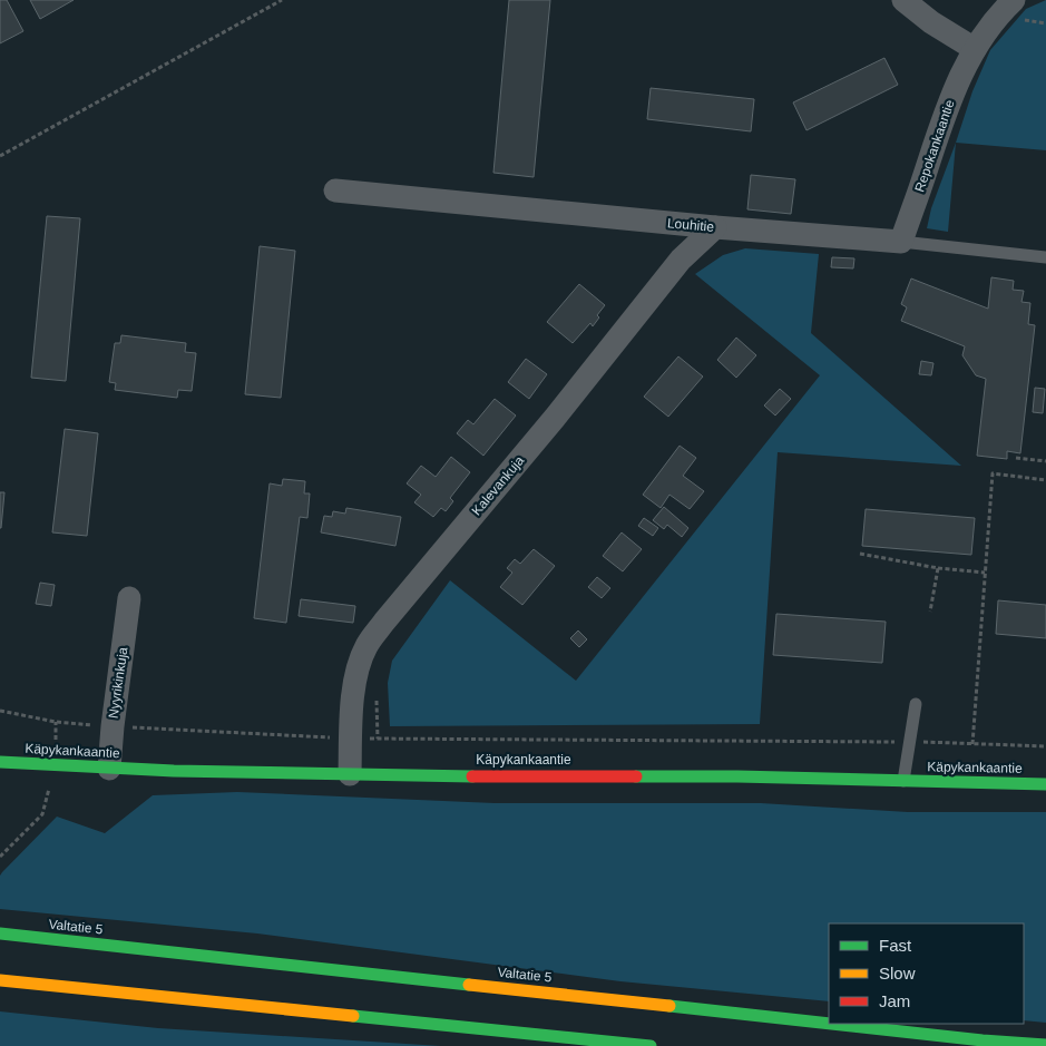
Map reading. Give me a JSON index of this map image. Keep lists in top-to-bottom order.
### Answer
{
  "streets": {
    "main road": ["Käpykankaantie", "Valtatie 5"],
    "street": [
      "Repokankaantie",
      "Louhitie",
      "Kalevankuja",
      "Nyyrikinkuja"
    ]
  },
  "crossings": [
    ["Repokankaantie", "Louhitie"],
    ["Louhitie", "Kalevankuja"],
    ["Kalevankuja", "Käpykankaantie"],
    ["Nyyrikinkuja", "Käpykankaantie"]
  ],
  "legend": ["Fast", "Slow", "Jam"]
}
